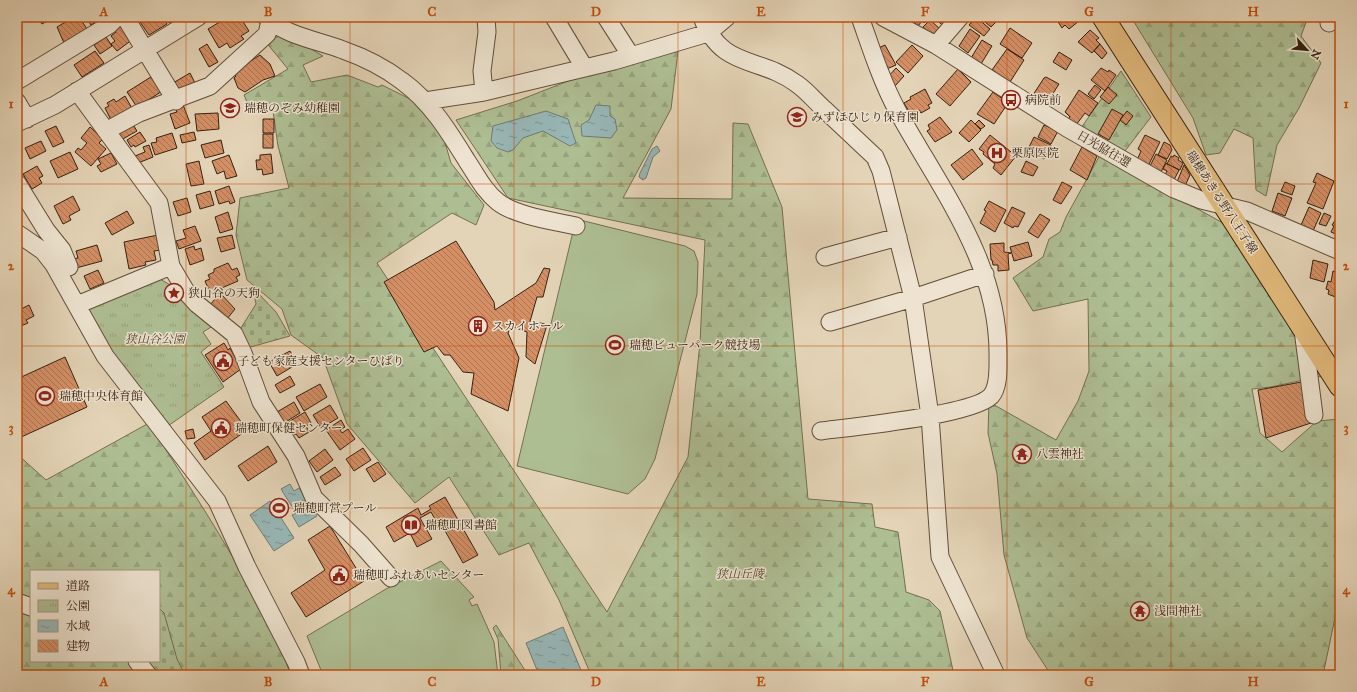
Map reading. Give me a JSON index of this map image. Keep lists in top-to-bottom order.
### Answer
{
  "streets": {
    "main road": ["瑞穂あきる野八王子線"],
    "street": ["日光脇往還"]
  },
  "crossings": [
    ["日光脇往還", "瑞穂あきる野八王子線"]
  ],
  "parks": ["狭山谷公園", "狭山丘陵"],
  "places": {
    "bus stop": ["病院前"],
    "school or university": ["瑞穂のぞみ幼稚園", "みずほひじり保育園"],
    "hospital": ["栗原医院"],
    "place": ["狭山谷の天狗"],
    "building": ["スカイホール"],
    "sports": ["瑞穂ビューパーク競技場", "瑞穂中央体育館", "瑞穂町営プール"],
    "public building": ["子ども家庭支援センターひばり", "瑞穂町保健センター", "瑞穂町ふれあいセンター"],
    "temple": ["八雲神社", "浅間神社"],
    "library": ["瑞穂町図書館"]
  },
  "legend": [
    "道路",
    "公園",
    "水域",
    "建物"
  ],
  "north": "bottom right",
  "grid": {
    "columns": [
      "A",
      "B",
      "C",
      "D",
      "E",
      "F",
      "G",
      "H"
    ],
    "rows": [
      "1",
      "2",
      "3",
      "4"
    ]
  }
}
